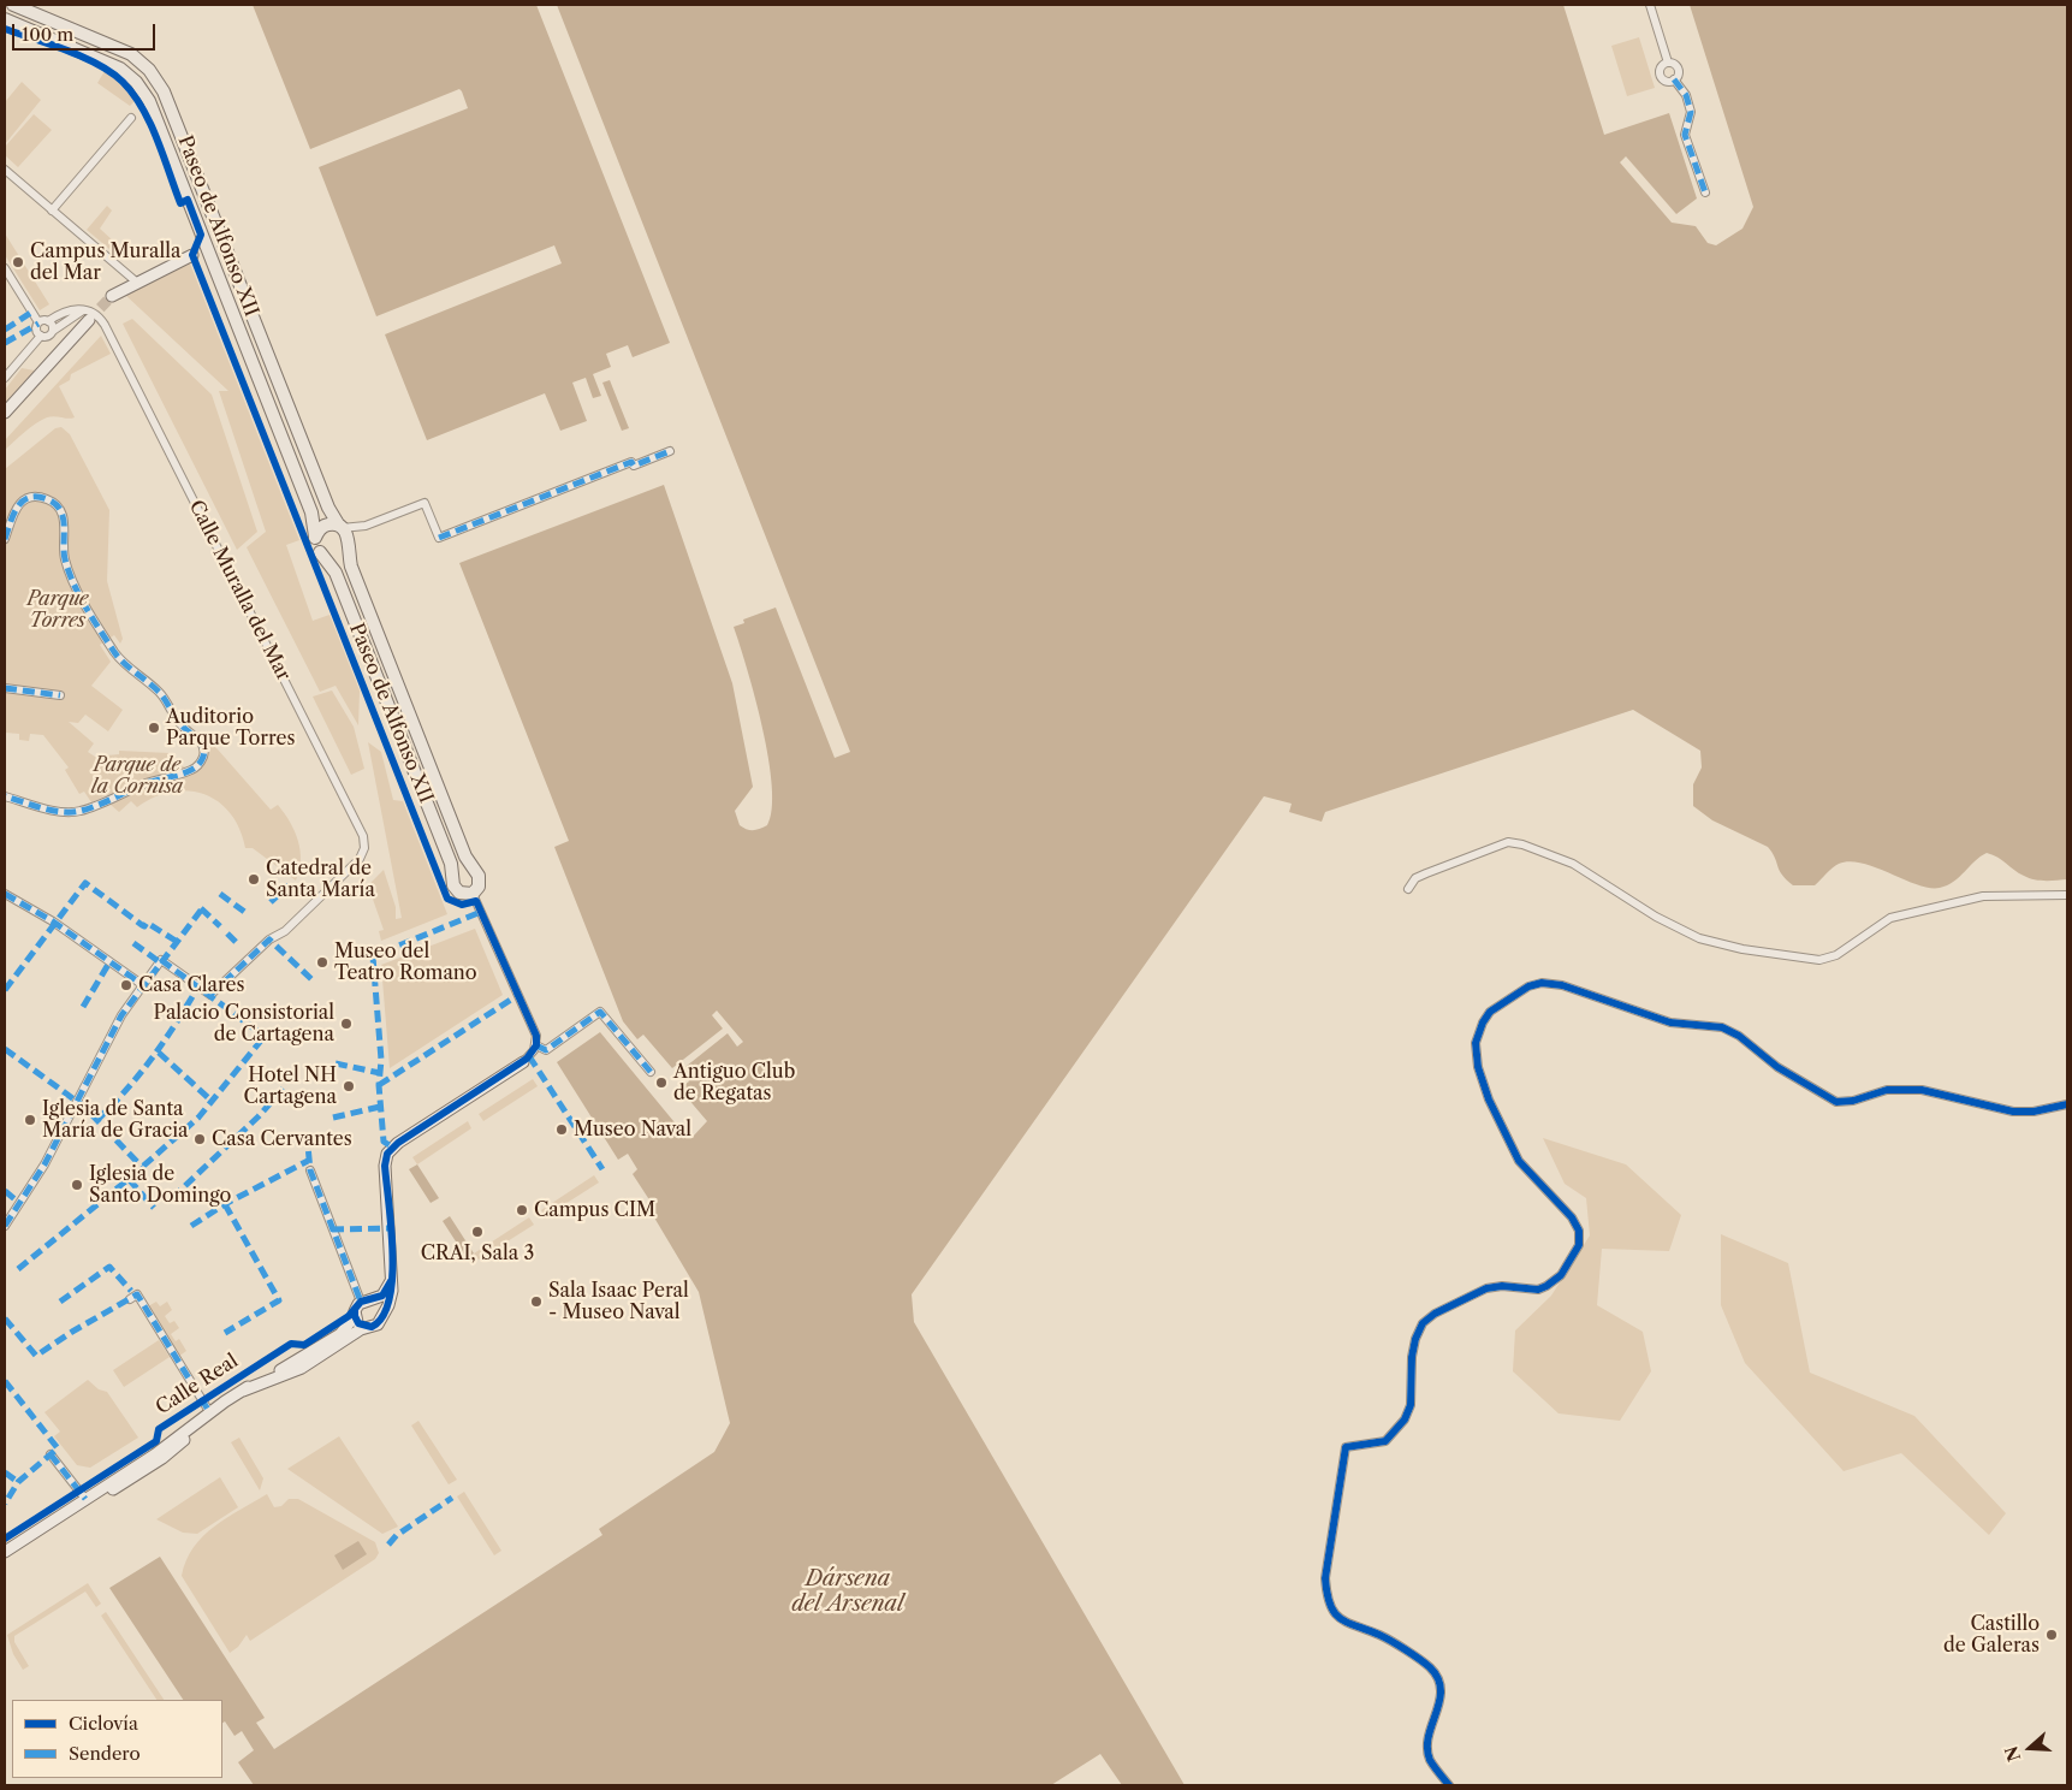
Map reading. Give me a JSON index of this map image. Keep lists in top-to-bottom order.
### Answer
{
  "streets": {
    "main road": ["Paseo de Alfonso XII", "Calle Real"],
    "street": ["Calle Muralla del Mar"]
  },
  "water": ["Dársena del Arsenal"],
  "parks": ["Parque Torres", "Parque de la Cornisa"],
  "places": [
    "Campus Muralla del Mar",
    "Auditorio Parque Torres",
    "Catedral de Santa María",
    "Museo del Teatro Romano",
    "Casa Clares",
    "Palacio Consistorial de Cartagena",
    "Antiguo Club de Regatas",
    "Hotel NH Cartagena",
    "Iglesia de Santa María de Gracia",
    "Museo Naval",
    "Casa Cervantes",
    "Iglesia de Santo Domingo",
    "Campus CIM",
    "CRAI, Sala 3",
    "Sala Isaac Peral - Museo Naval",
    "Castillo de Galeras"
  ],
  "legend": ["Ciclovía", "Sendero"],
  "scale_bar": "100 m",
  "north": "left"
}
